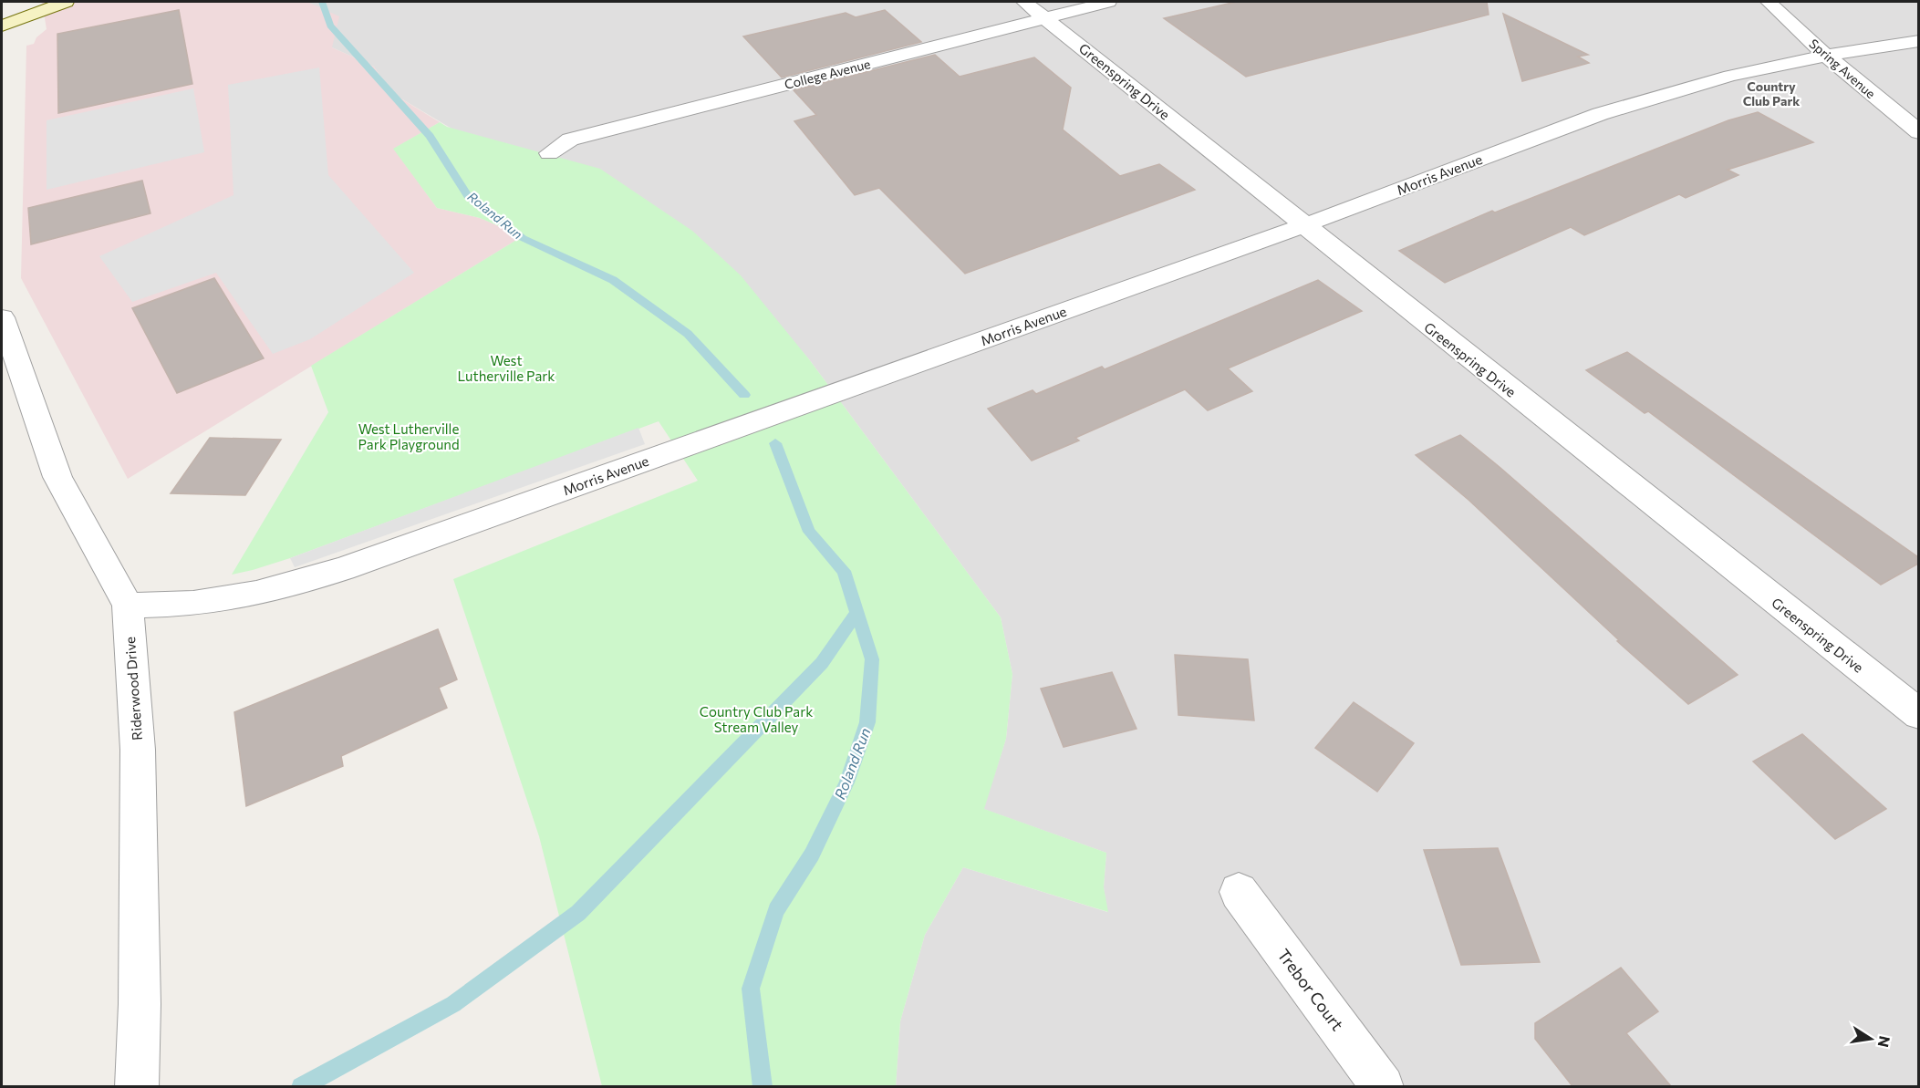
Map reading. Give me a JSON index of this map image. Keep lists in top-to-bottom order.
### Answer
{
  "streets": {
    "street": [
      "Spring Avenue",
      "College Avenue",
      "Greenspring Drive",
      "Morris Avenue",
      "Riderwood Drive",
      "Trebor Court"
    ]
  },
  "crossings": [
    ["Spring Avenue", "Morris Avenue"],
    ["College Avenue", "Greenspring Drive"],
    ["Greenspring Drive", "Morris Avenue"],
    ["Morris Avenue", "Riderwood Drive"]
  ],
  "districts": ["Country Club Park"],
  "water": ["Roland Run"],
  "parks": ["West Lutherville Park", "West Lutherville Park Playground", "Country Club Park Stream Valley"],
  "north": "right"
}
